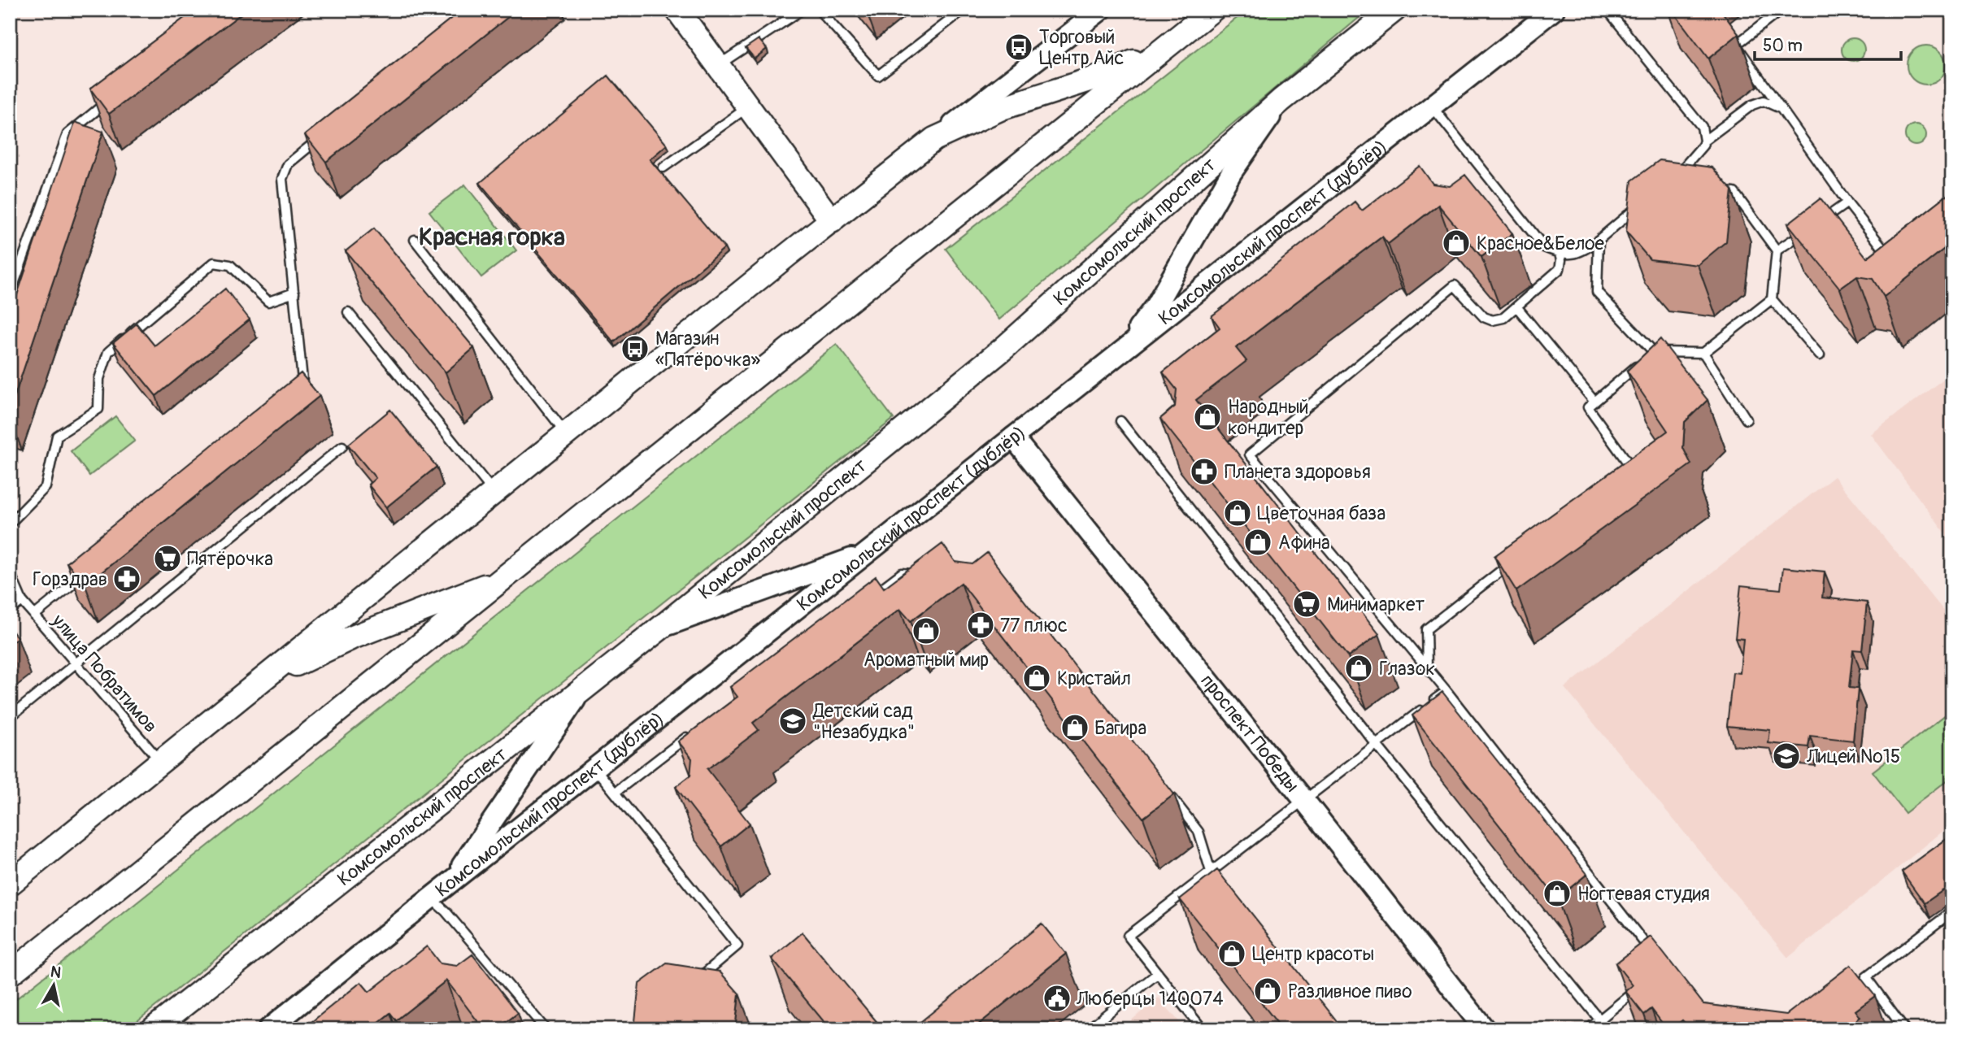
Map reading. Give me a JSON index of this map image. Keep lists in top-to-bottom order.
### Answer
{
  "streets": {
    "main road": ["Комсомольский проспект"],
    "street": ["Комсомольский проспект (дублёр)", "проспект Победы"],
    "lane": ["улица Побратимов"]
  },
  "crossings": [
    ["Комсомольский проспект (дублёр)", "проспект Победы"]
  ],
  "districts": ["Красная горка"],
  "places": {
    "bus stop": ["Торговый Центр Айс", "Магазин «Пятёрочка»"],
    "shop": [
      "Красное&Белое",
      "Народный кондитер",
      "Цветочная база",
      "Афина",
      "Ароматный мир",
      "Глазок",
      "Кристайл",
      "Багира",
      "Ногтевая студия",
      "Центр красоты",
      "Разливное пиво"
    ],
    "pharmacy": ["Планета здоровья", "Горздрав", "77 плюс"],
    "supermarket": ["Пятёрочка", "Минимаркет"],
    "school or university": ["Детский сад \"Незабудка\"", "Лицей №15"],
    "public building": ["Люберцы 140074"]
  },
  "scale_bar": "50 m",
  "north": "top"
}
